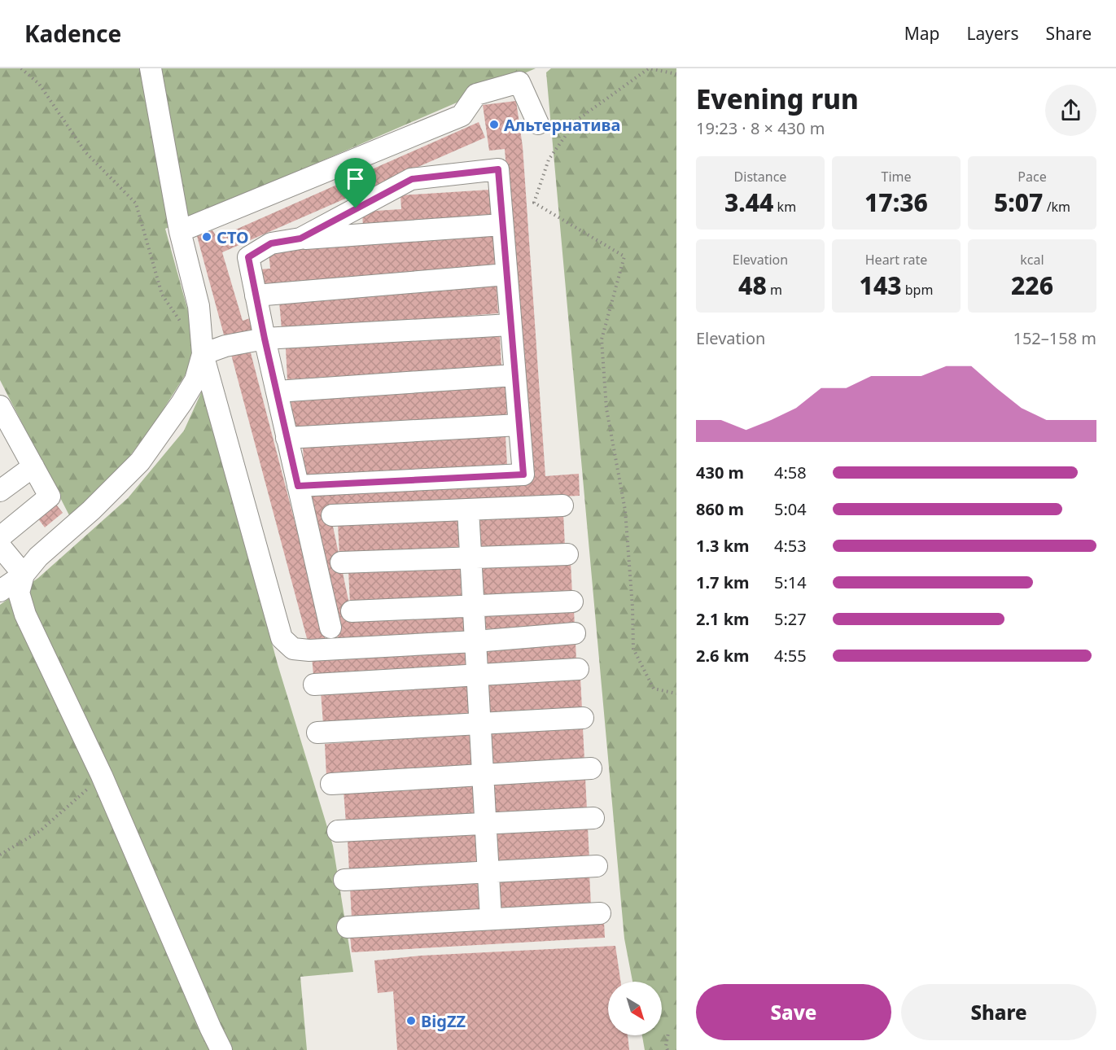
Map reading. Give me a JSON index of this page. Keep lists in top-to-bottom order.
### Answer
{
  "places": ["Альтернатива", "СТО", "BigZZ"],
  "north": "bottom right",
  "page": {
    "header": "Kadence",
    "nav": ["Map", "Layers", "Share"],
    "heading": ["Evening run", "19:23 · 8 × 430 m"],
    "stats": [
      ["Distance", "3.44 km"],
      ["Time", "17:36"],
      ["Pace", "5:07 /km"],
      ["Elevation", "48 m"],
      ["Heart rate", "143 bpm"],
      ["kcal", "226"]
    ],
    "chart": ["Elevation", "152–158 m"],
    "list": [
      {
        "name": "430 m",
        "note": "4:58"
      },
      {
        "name": "860 m",
        "note": "5:04"
      },
      {
        "name": "1.3 km",
        "note": "4:53"
      },
      {
        "name": "1.7 km",
        "note": "5:14"
      },
      {
        "name": "2.1 km",
        "note": "5:27"
      },
      {
        "name": "2.6 km",
        "note": "4:55"
      }
    ],
    "buttons": ["Save", "Share"]
  }
}
